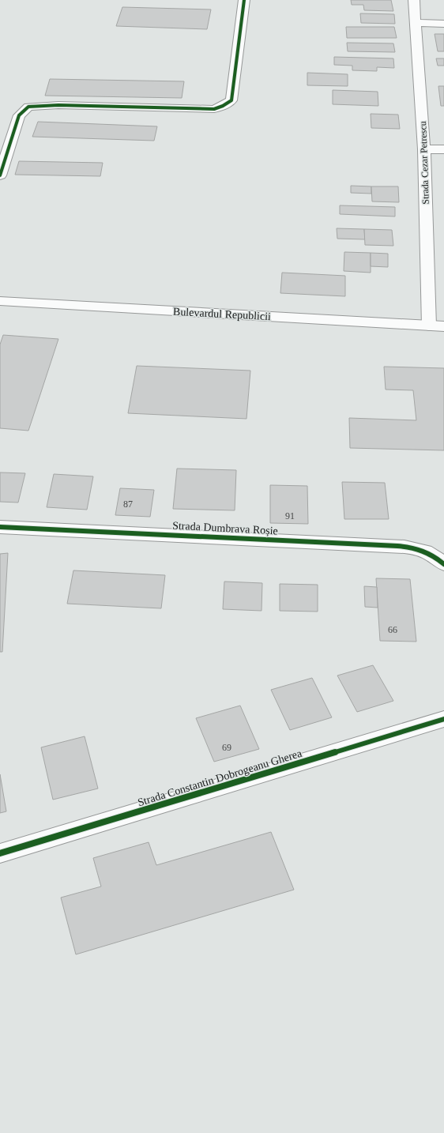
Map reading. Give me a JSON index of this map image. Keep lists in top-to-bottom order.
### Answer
{
  "streets": {
    "street": [
      "Strada Cezar Petrescu",
      "Bulevardul Republicii",
      "Strada Dumbrava Roșie",
      "Strada Constantin Dobrogeanu Gherea"
    ]
  },
  "crossings": [
    ["Strada Cezar Petrescu", "Bulevardul Republicii"]
  ],
  "house_numbers": [
    "87",
    "91",
    "66",
    "69"
  ]
}
